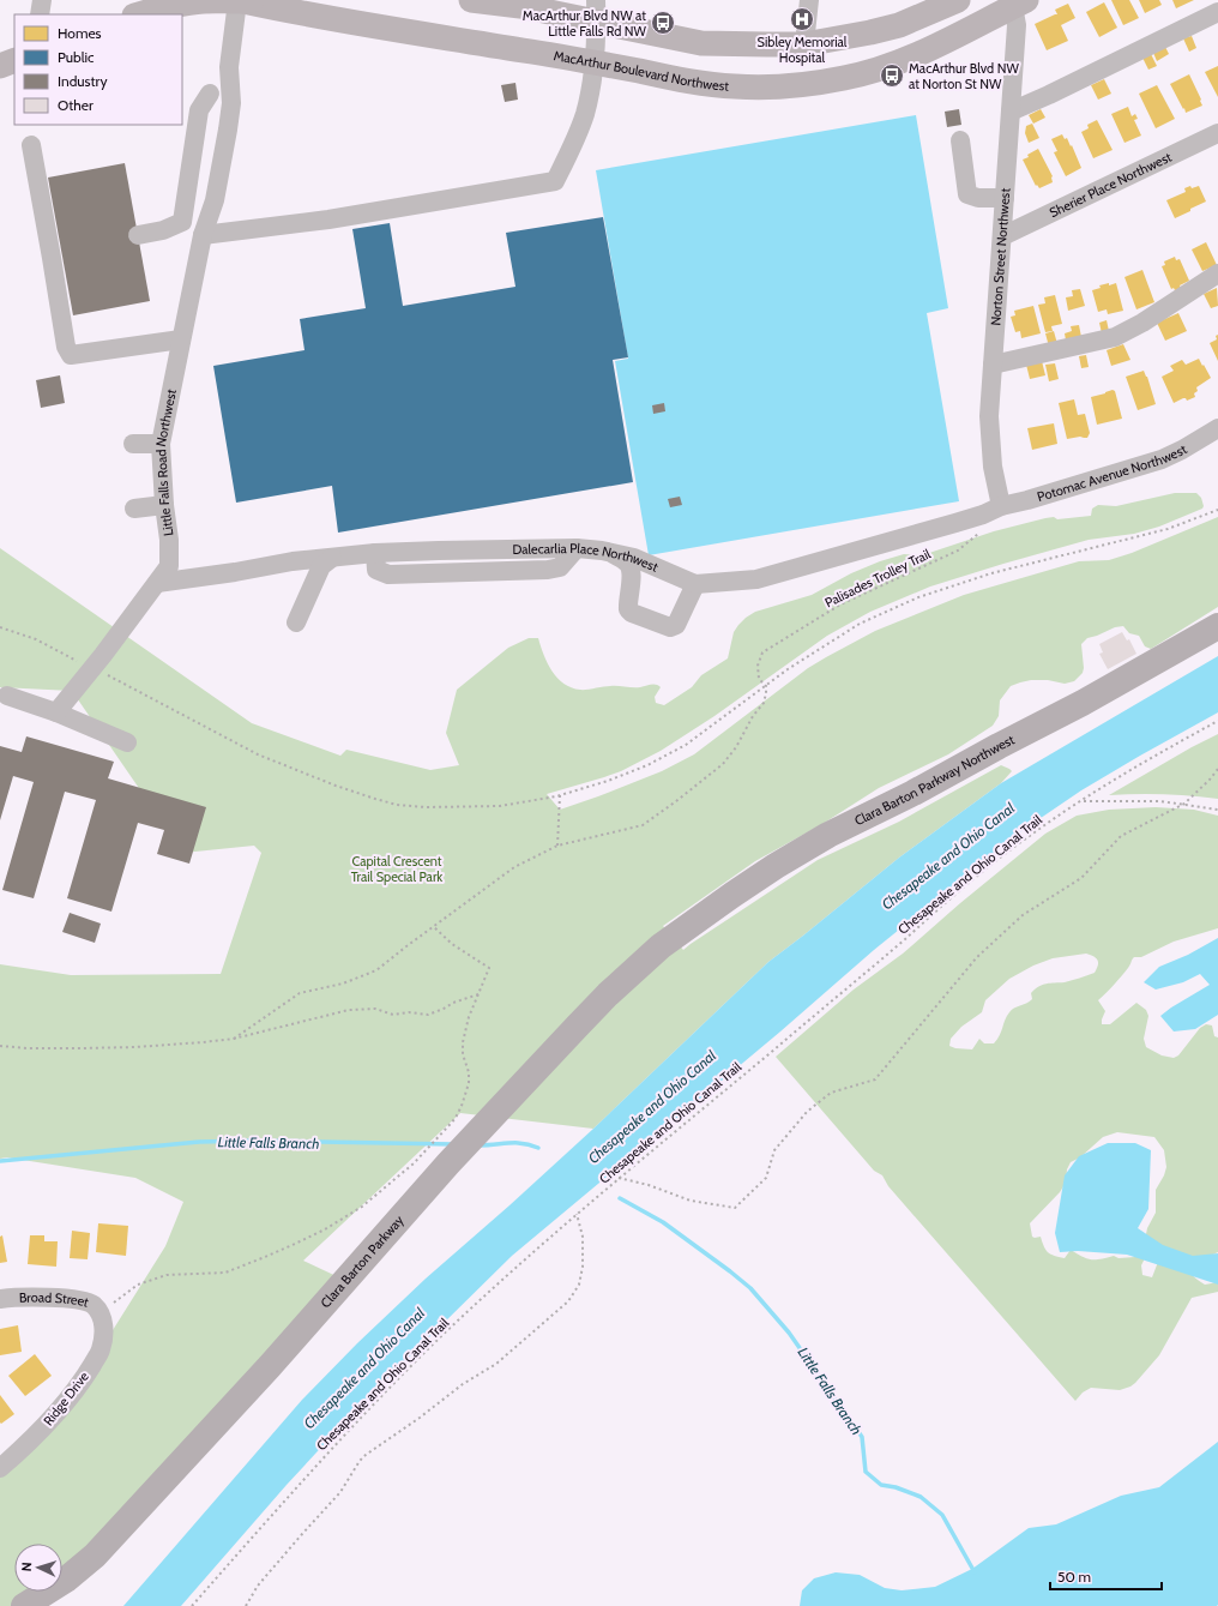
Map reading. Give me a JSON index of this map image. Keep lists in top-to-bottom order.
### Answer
{
  "streets": {
    "highway": ["Clara Barton Parkway Northwest", "Clara Barton Parkway"],
    "main road": ["MacArthur Boulevard Northwest"],
    "street": [
      "Sherier Place Northwest",
      "Norton Street Northwest",
      "Little Falls Road Northwest",
      "Potomac Avenue Northwest",
      "Dalecarlia Place Northwest",
      "Broad Street",
      "Ridge Drive"
    ],
    "path": ["Palisades Trolley Trail", "Chesapeake and Ohio Canal Trail"]
  },
  "crossings": [
    ["MacArthur Boulevard Northwest", "Norton Street Northwest"],
    ["Sherier Place Northwest", "Norton Street Northwest"],
    ["Norton Street Northwest", "Potomac Avenue Northwest"],
    ["Norton Street Northwest", "Dalecarlia Place Northwest"],
    ["Little Falls Road Northwest", "Dalecarlia Place Northwest"],
    ["Potomac Avenue Northwest", "Dalecarlia Place Northwest"],
    ["Clara Barton Parkway Northwest", "Clara Barton Parkway"],
    ["Broad Street", "Ridge Drive"]
  ],
  "water": ["Chesapeake and Ohio Canal", "Little Falls Branch"],
  "parks": ["Capital Crescent Trail Special Park"],
  "places": {
    "hospital": ["Sibley Memorial Hospital"],
    "bus stop": ["MacArthur Blvd NW at Little Falls Rd NW", "MacArthur Blvd NW at Norton St NW"]
  },
  "legend": [
    "Homes",
    "Public",
    "Industry",
    "Other"
  ],
  "scale_bar": "50 m",
  "north": "left"
}
